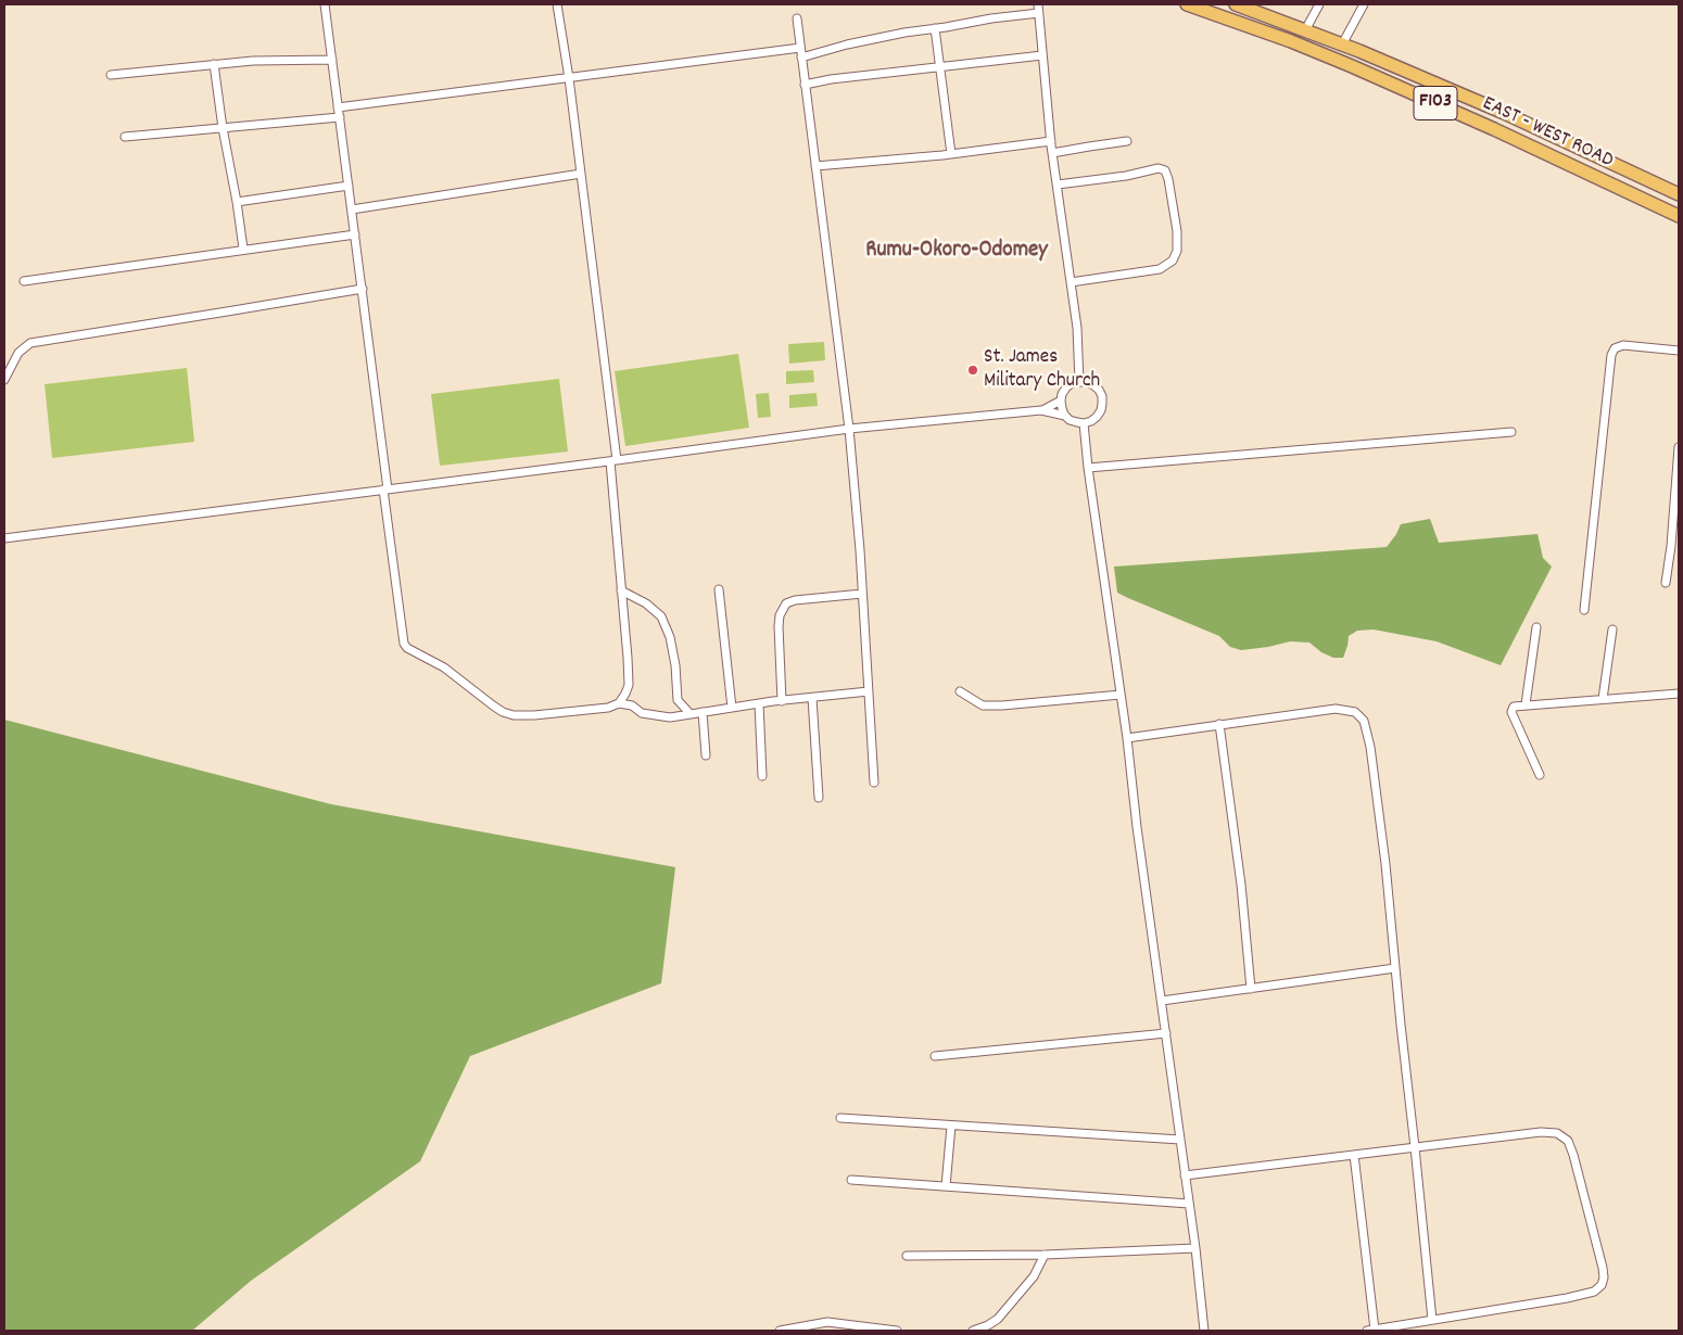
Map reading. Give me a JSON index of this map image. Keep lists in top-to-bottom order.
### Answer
{
  "streets": {
    "main road": ["F103", "EAST - WEST ROAD"]
  },
  "districts": ["Rumu-Okoro-Odomey"],
  "places": ["St. James Military Church"]
}
